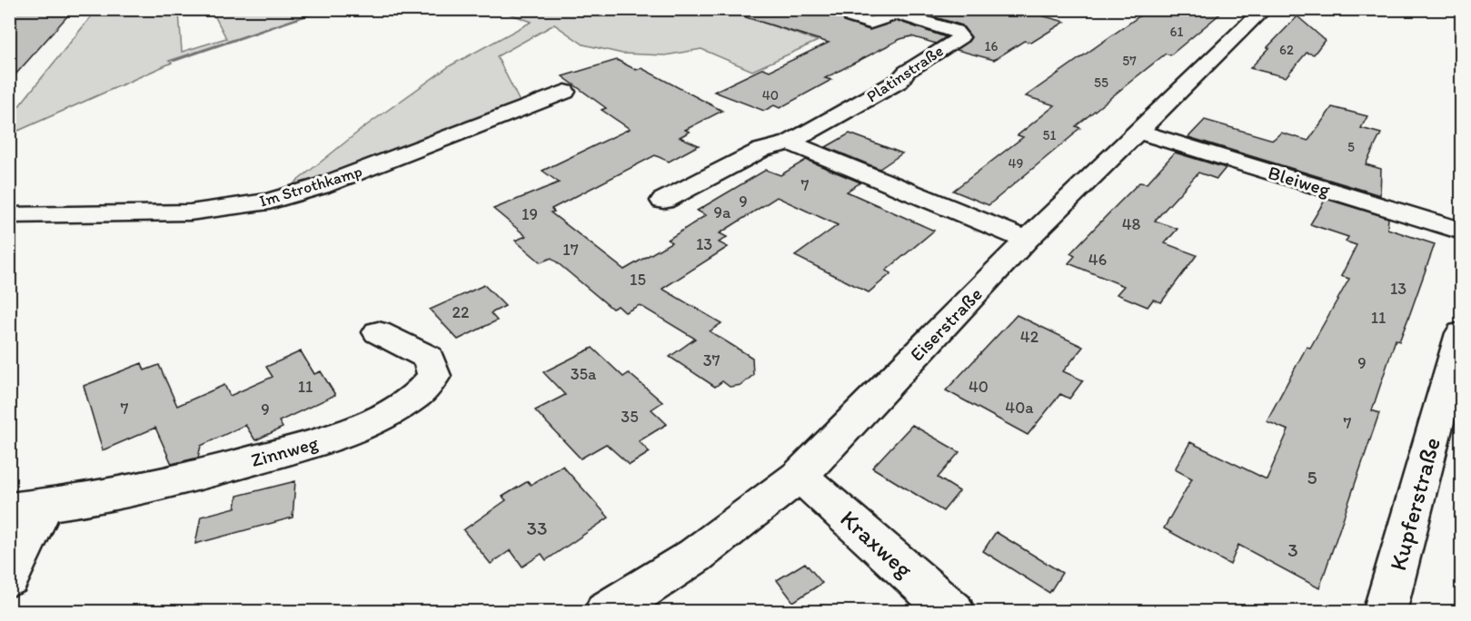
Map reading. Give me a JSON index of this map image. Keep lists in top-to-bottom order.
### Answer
{
  "streets": {
    "street": [
      "Platinstraße",
      "Bleiweg",
      "Im Strothkamp",
      "Eiserstraße",
      "Zinnweg",
      "Kupferstraße",
      "Kraxweg"
    ]
  },
  "crossings": [
    ["Bleiweg", "Eiserstraße"],
    ["Eiserstraße", "Kraxweg"]
  ],
  "house_numbers": [
    "61",
    "16",
    "62",
    "57",
    "55",
    "40",
    "51",
    "5",
    "49",
    "7",
    "9",
    "9a",
    "19",
    "48",
    "13",
    "17",
    "46",
    "15",
    "13",
    "22",
    "11",
    "42",
    "37",
    "9",
    "35a",
    "11",
    "40",
    "40a",
    "7",
    "9",
    "35",
    "7",
    "5",
    "33",
    "3"
  ]
}
